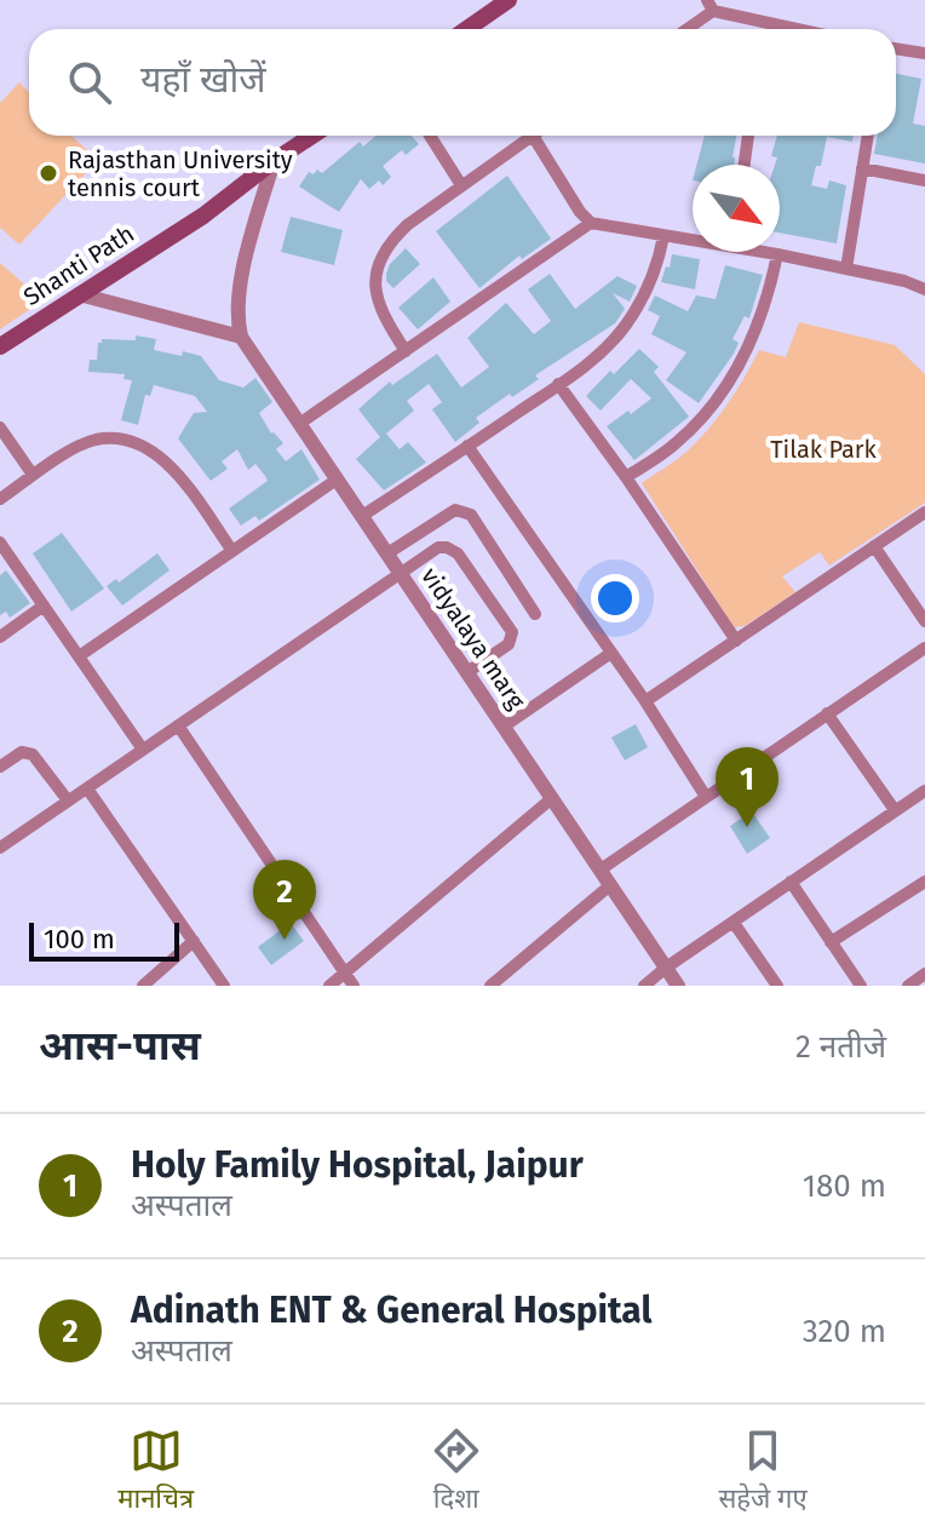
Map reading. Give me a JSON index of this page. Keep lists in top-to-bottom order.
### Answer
{
  "streets": {
    "main road": ["Shanti Path"],
    "street": ["vidyalaya marg"]
  },
  "parks": ["Tilak Park"],
  "places": ["Rajasthan University tennis court"],
  "scale_bar": "100 m",
  "north": "bottom right",
  "page": {
    "search": "यहाँ खोजें",
    "pins": ["1", "2"],
    "scale": "100 m",
    "heading": ["आस-पास", "2 नतीजे"],
    "list": [
      {
        "mark": "1",
        "name": "Holy Family Hospital, Jaipur",
        "note": "अस्पताल",
        "value": "180 m"
      },
      {
        "mark": "2",
        "name": "Adinath ENT & General Hospital",
        "note": "अस्पताल",
        "value": "320 m"
      }
    ],
    "nav": ["मानचित्र", "दिशा", "सहेजे गए"]
  }
}
